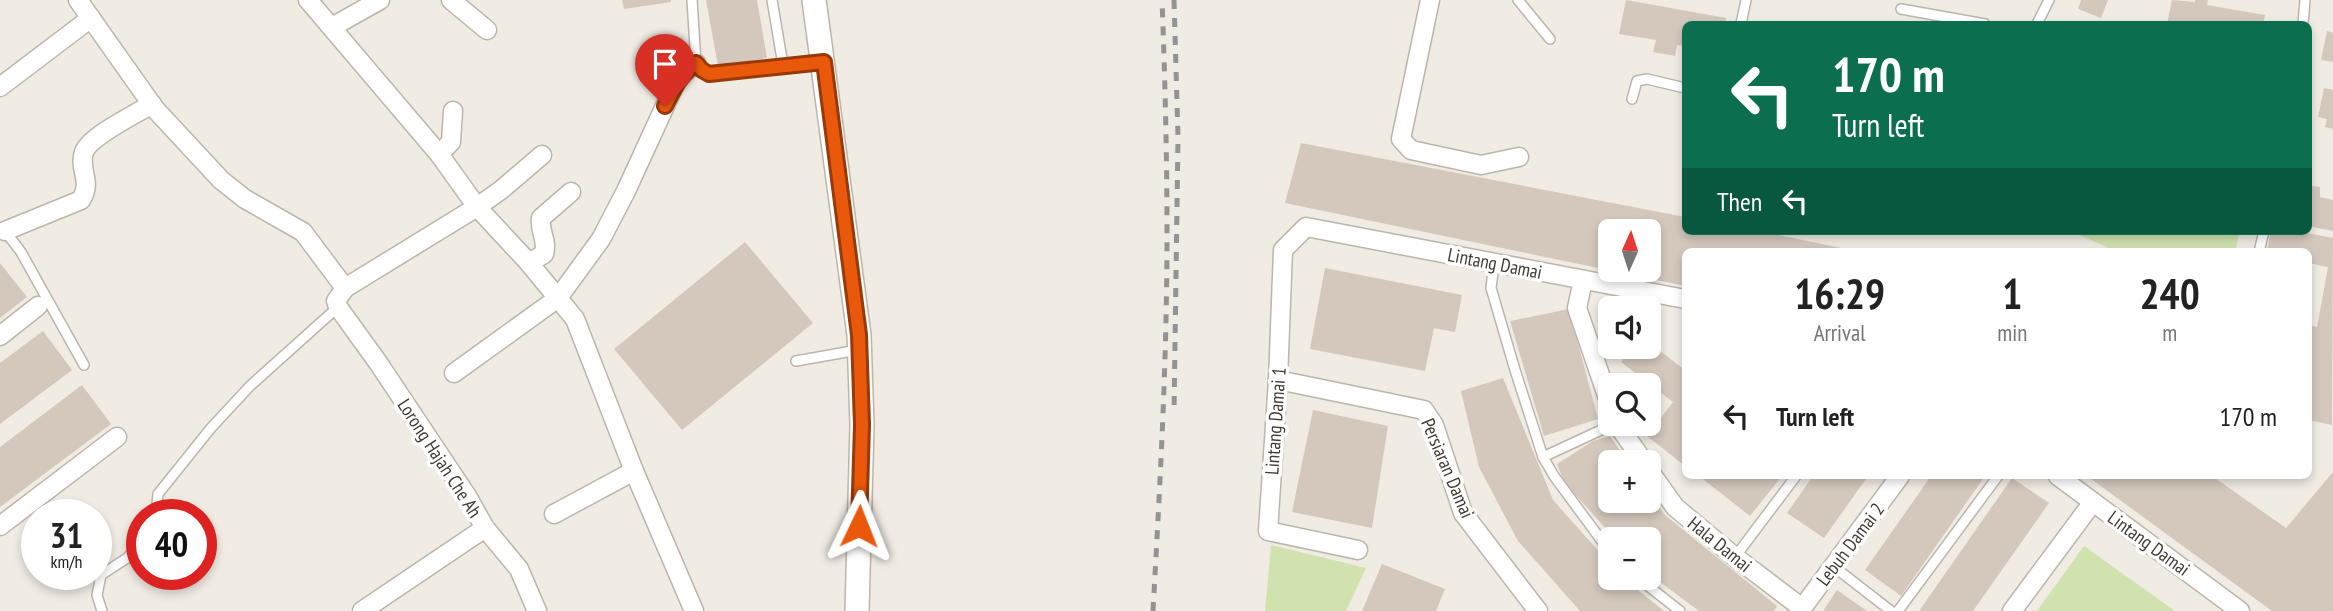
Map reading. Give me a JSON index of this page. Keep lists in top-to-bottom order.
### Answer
{
  "streets": {
    "street": [
      "Lintang Damai",
      "Lintang Damai 1",
      "Lorong Hajah Che Ah",
      "Persiaran Damai",
      "Hala Damai",
      "Lebuh Damai 2"
    ]
  },
  "crossings": [
    ["Lintang Damai", "Lintang Damai 1"],
    ["Lintang Damai 1", "Persiaran Damai"],
    ["Hala Damai", "Lebuh Damai 2"]
  ],
  "north": "top",
  "page": {
    "turn": ["170 m", "Turn left"],
    "then": "Then",
    "map_buttons": ["+", "−"],
    "eta": [
      "16:29",
      "Arrival",
      "1",
      "min",
      "240",
      "m"
    ],
    "list": [
      {
        "name": "Turn left",
        "value": "170 m"
      }
    ],
    "speed": "31 km/h",
    "limit": "40"
  }
}
